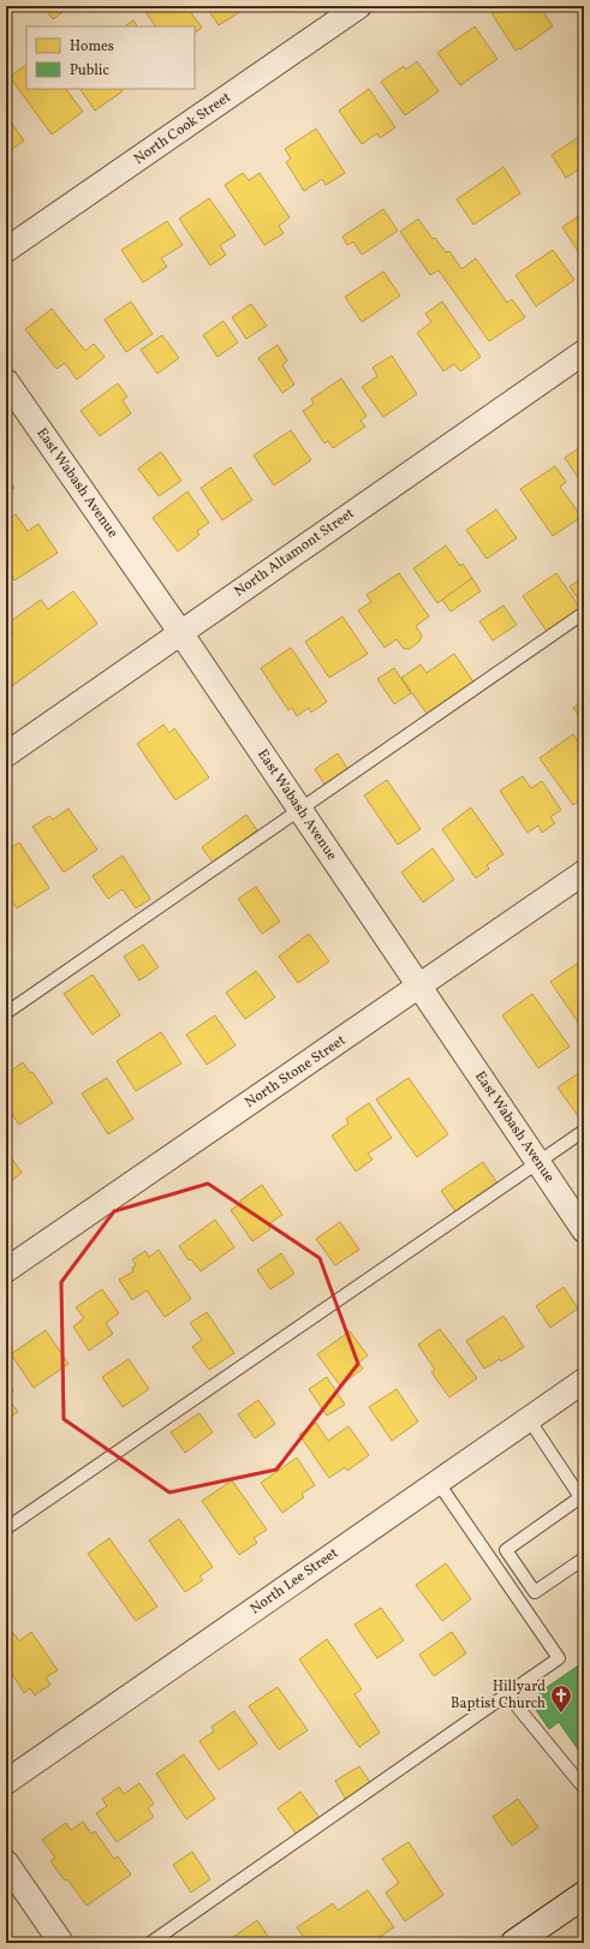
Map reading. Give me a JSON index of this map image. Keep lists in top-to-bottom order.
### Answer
{
  "streets": {
    "street": [
      "North Cook Street",
      "East Wabash Avenue",
      "North Altamont Street",
      "North Stone Street",
      "North Lee Street"
    ]
  },
  "crossings": [
    ["East Wabash Avenue", "North Altamont Street"],
    ["East Wabash Avenue", "North Stone Street"]
  ],
  "places": {
    "church": ["Hillyard Baptist Church"]
  },
  "legend": ["Homes", "Public"]
}
